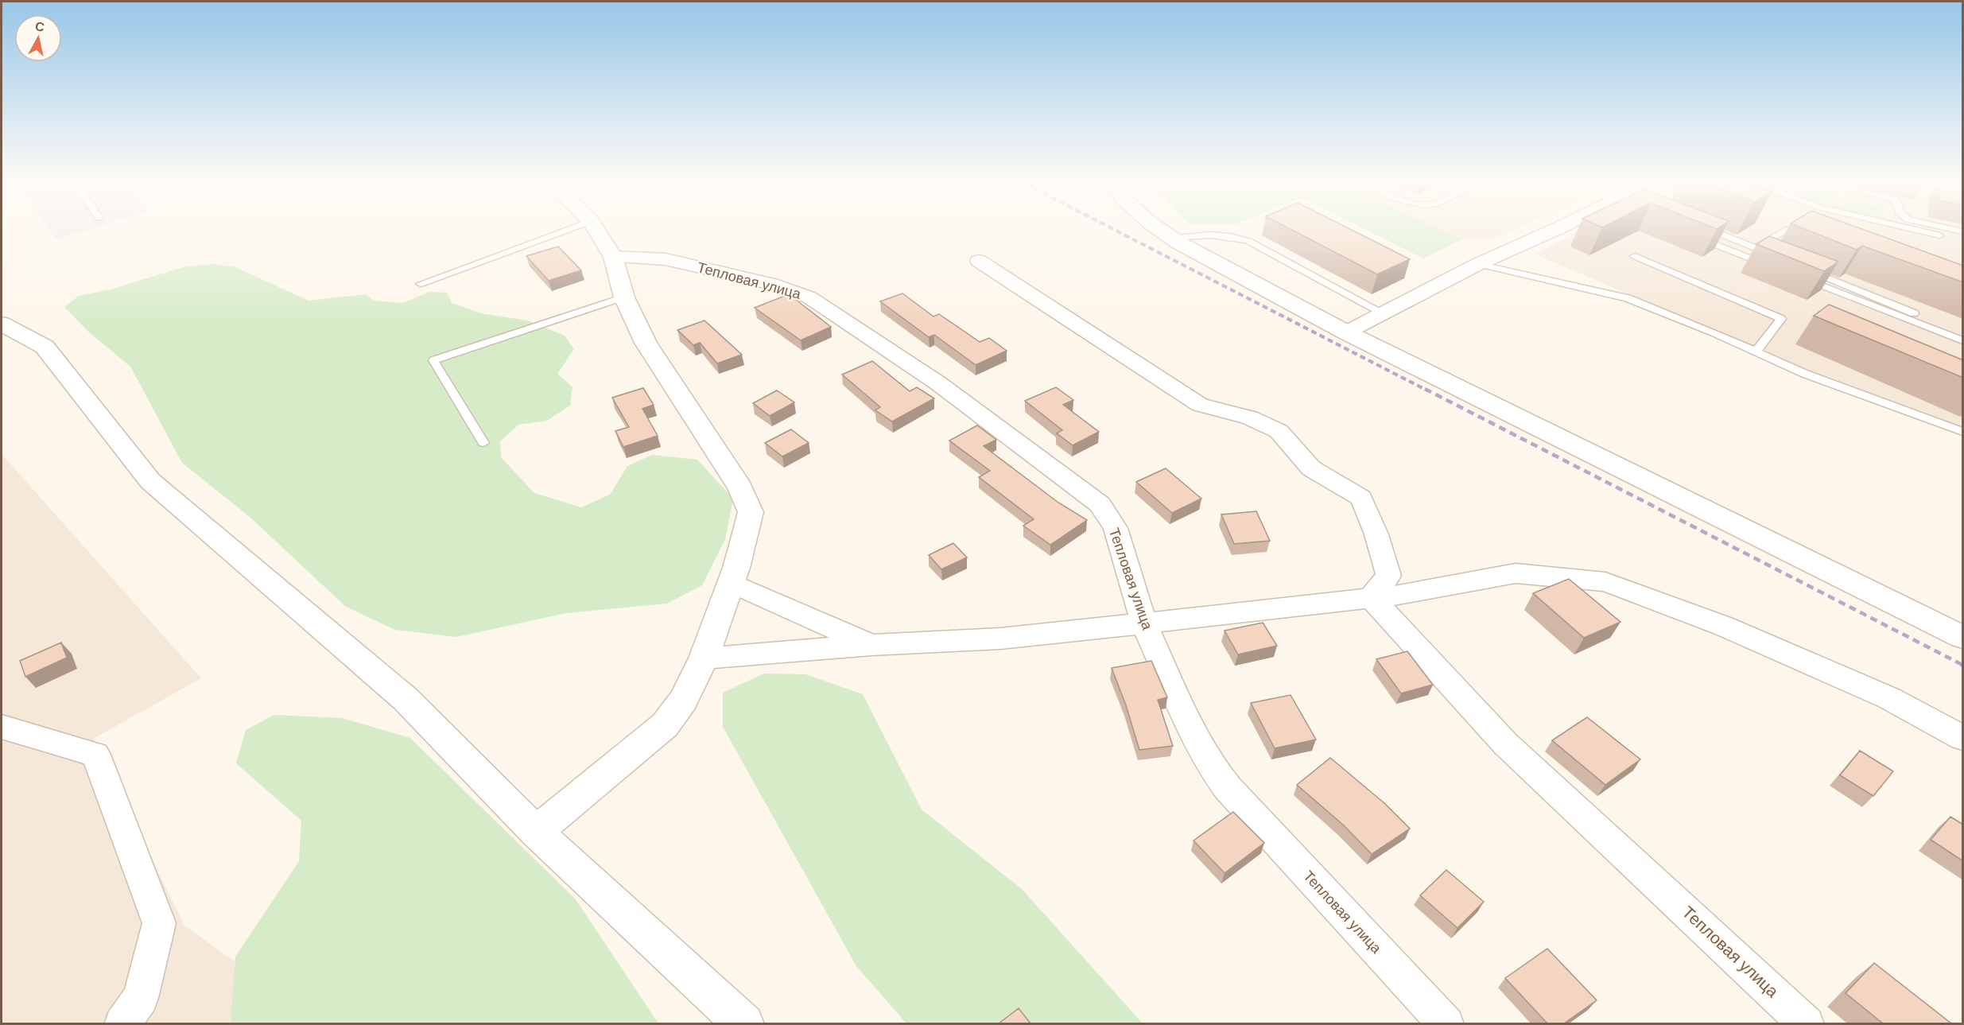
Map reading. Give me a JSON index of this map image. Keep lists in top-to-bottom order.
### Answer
{
  "streets": {
    "street": ["Тепловая улица"]
  },
  "north": "top"
}
